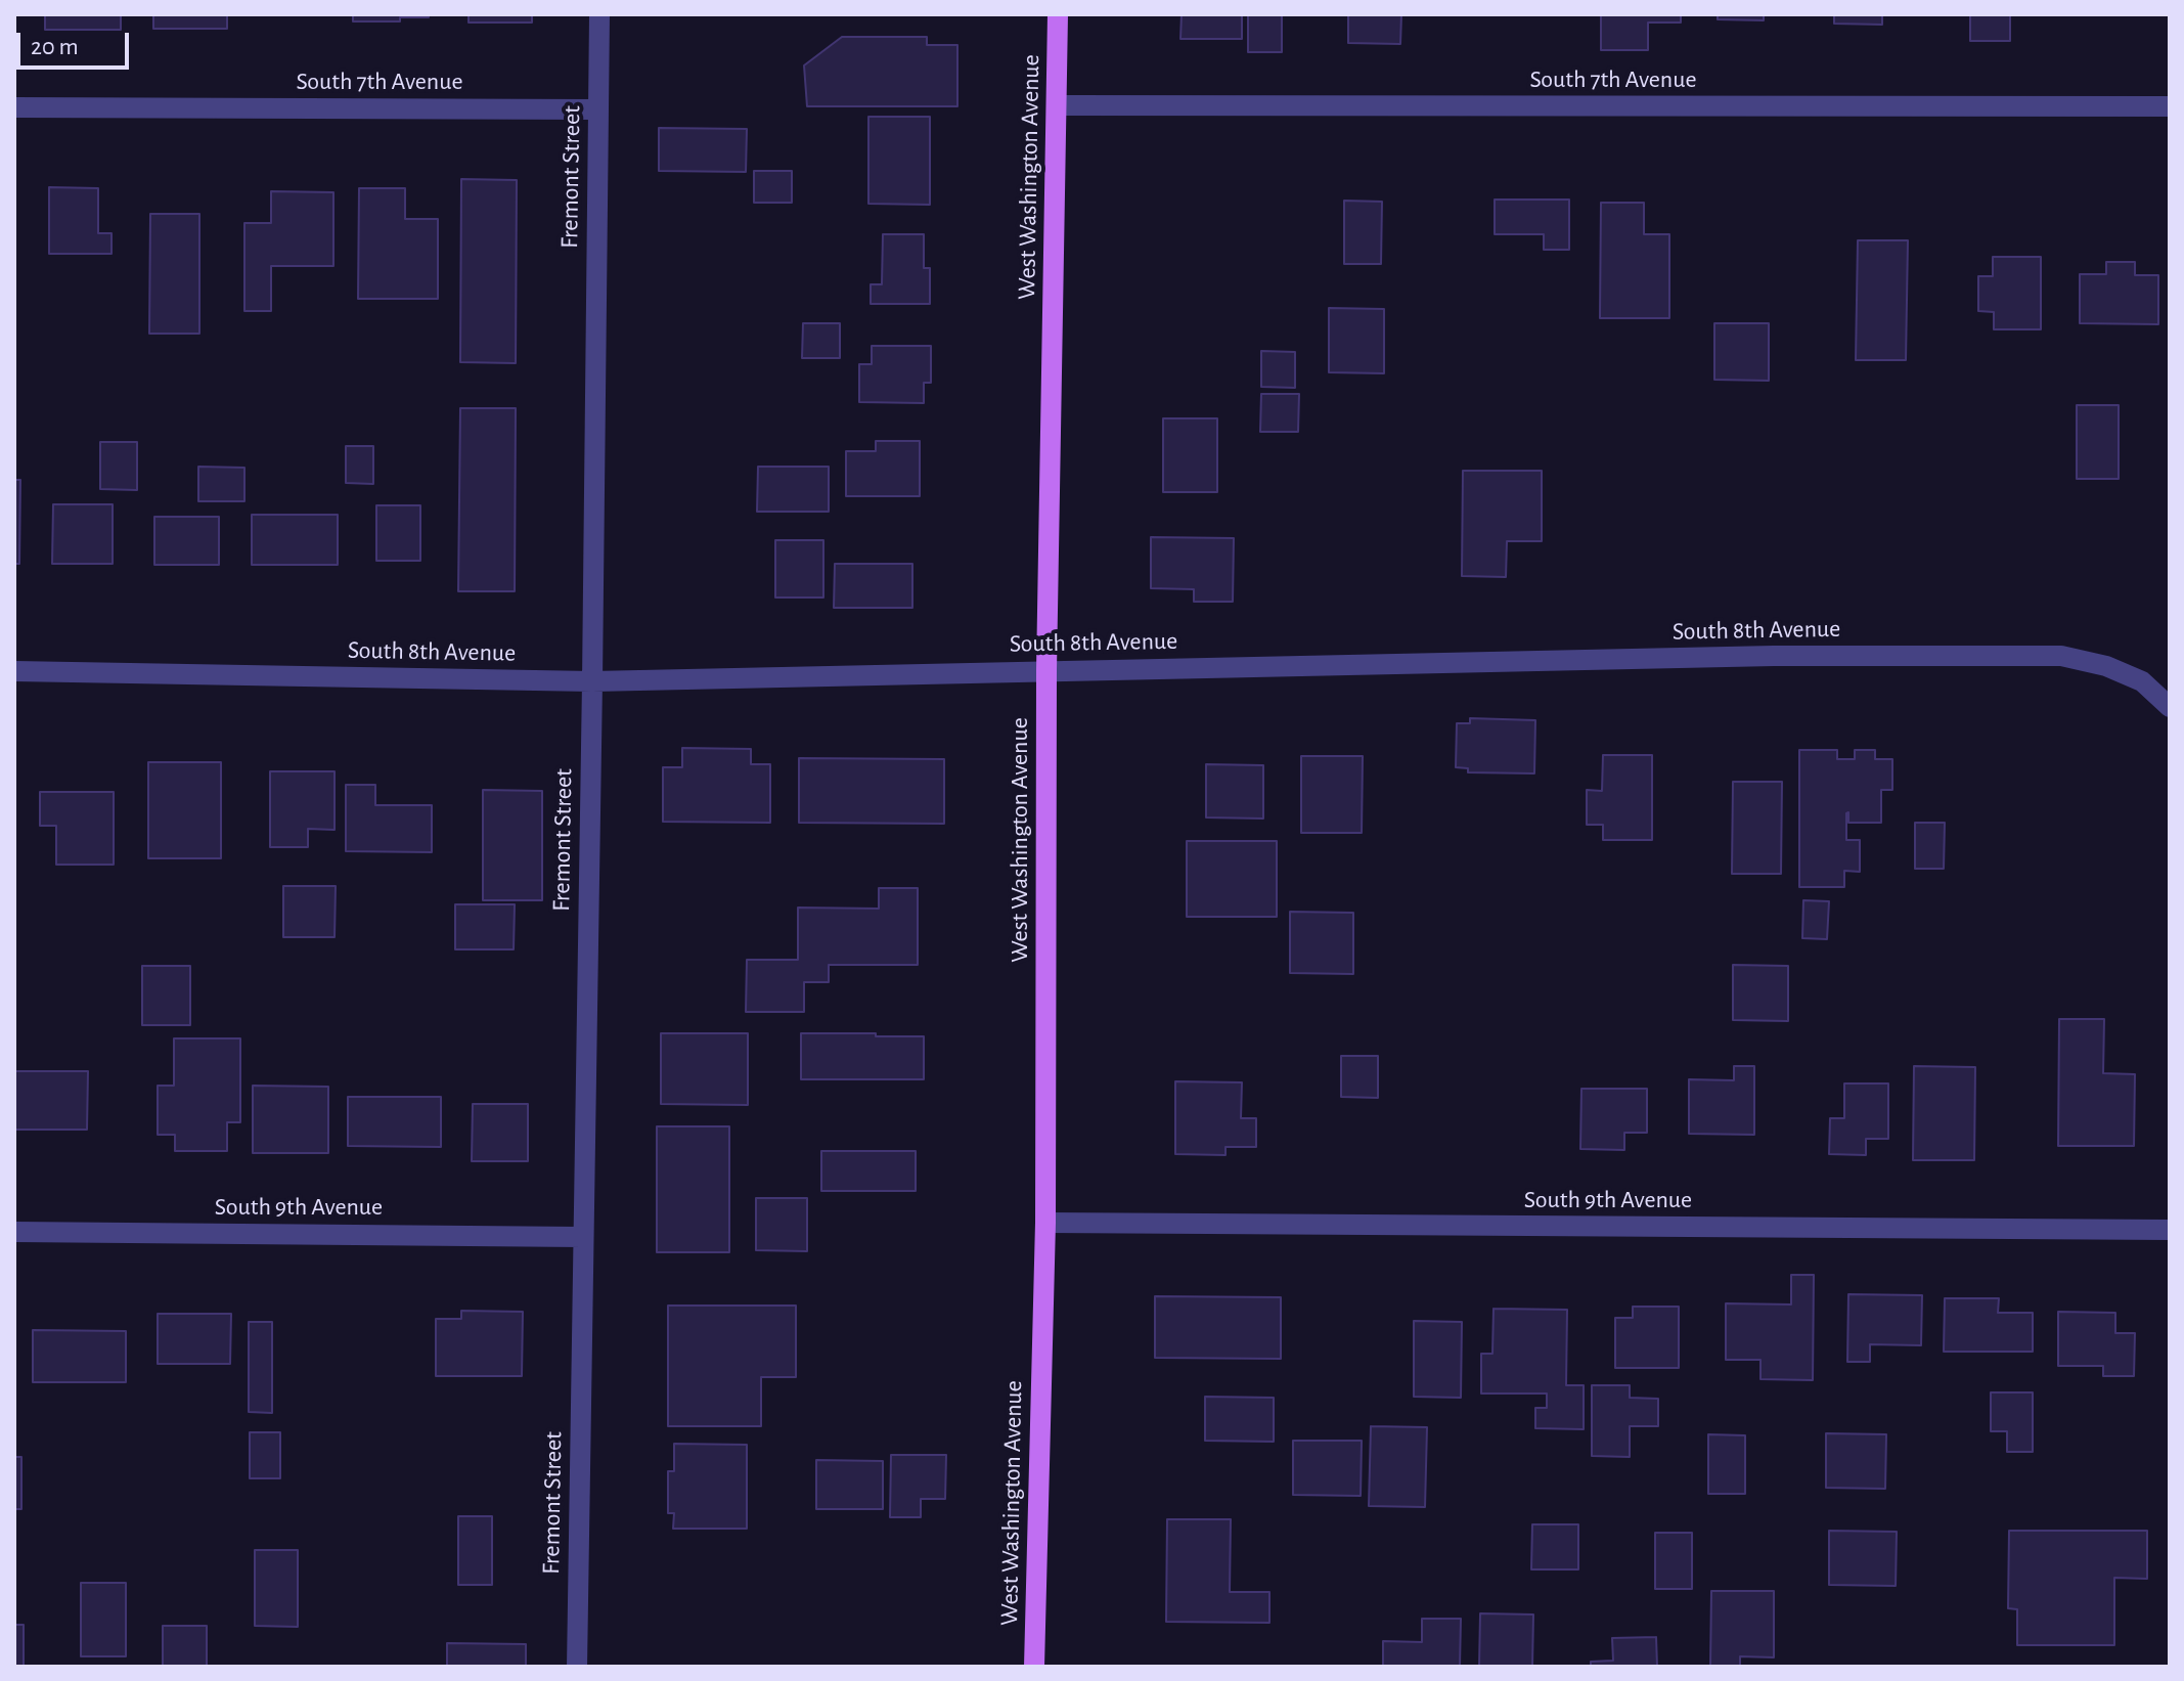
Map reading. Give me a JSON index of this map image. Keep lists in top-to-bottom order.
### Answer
{
  "streets": {
    "main road": ["West Washington Avenue"],
    "street": [
      "South 7th Avenue",
      "Fremont Street",
      "South 8th Avenue",
      "South 9th Avenue"
    ]
  },
  "crossings": [
    ["South 7th Avenue", "Fremont Street"],
    ["South 7th Avenue", "West Washington Avenue"],
    ["Fremont Street", "South 8th Avenue"],
    ["Fremont Street", "South 9th Avenue"],
    ["West Washington Avenue", "South 8th Avenue"],
    ["West Washington Avenue", "South 9th Avenue"]
  ],
  "scale_bar": "20 m"
}
